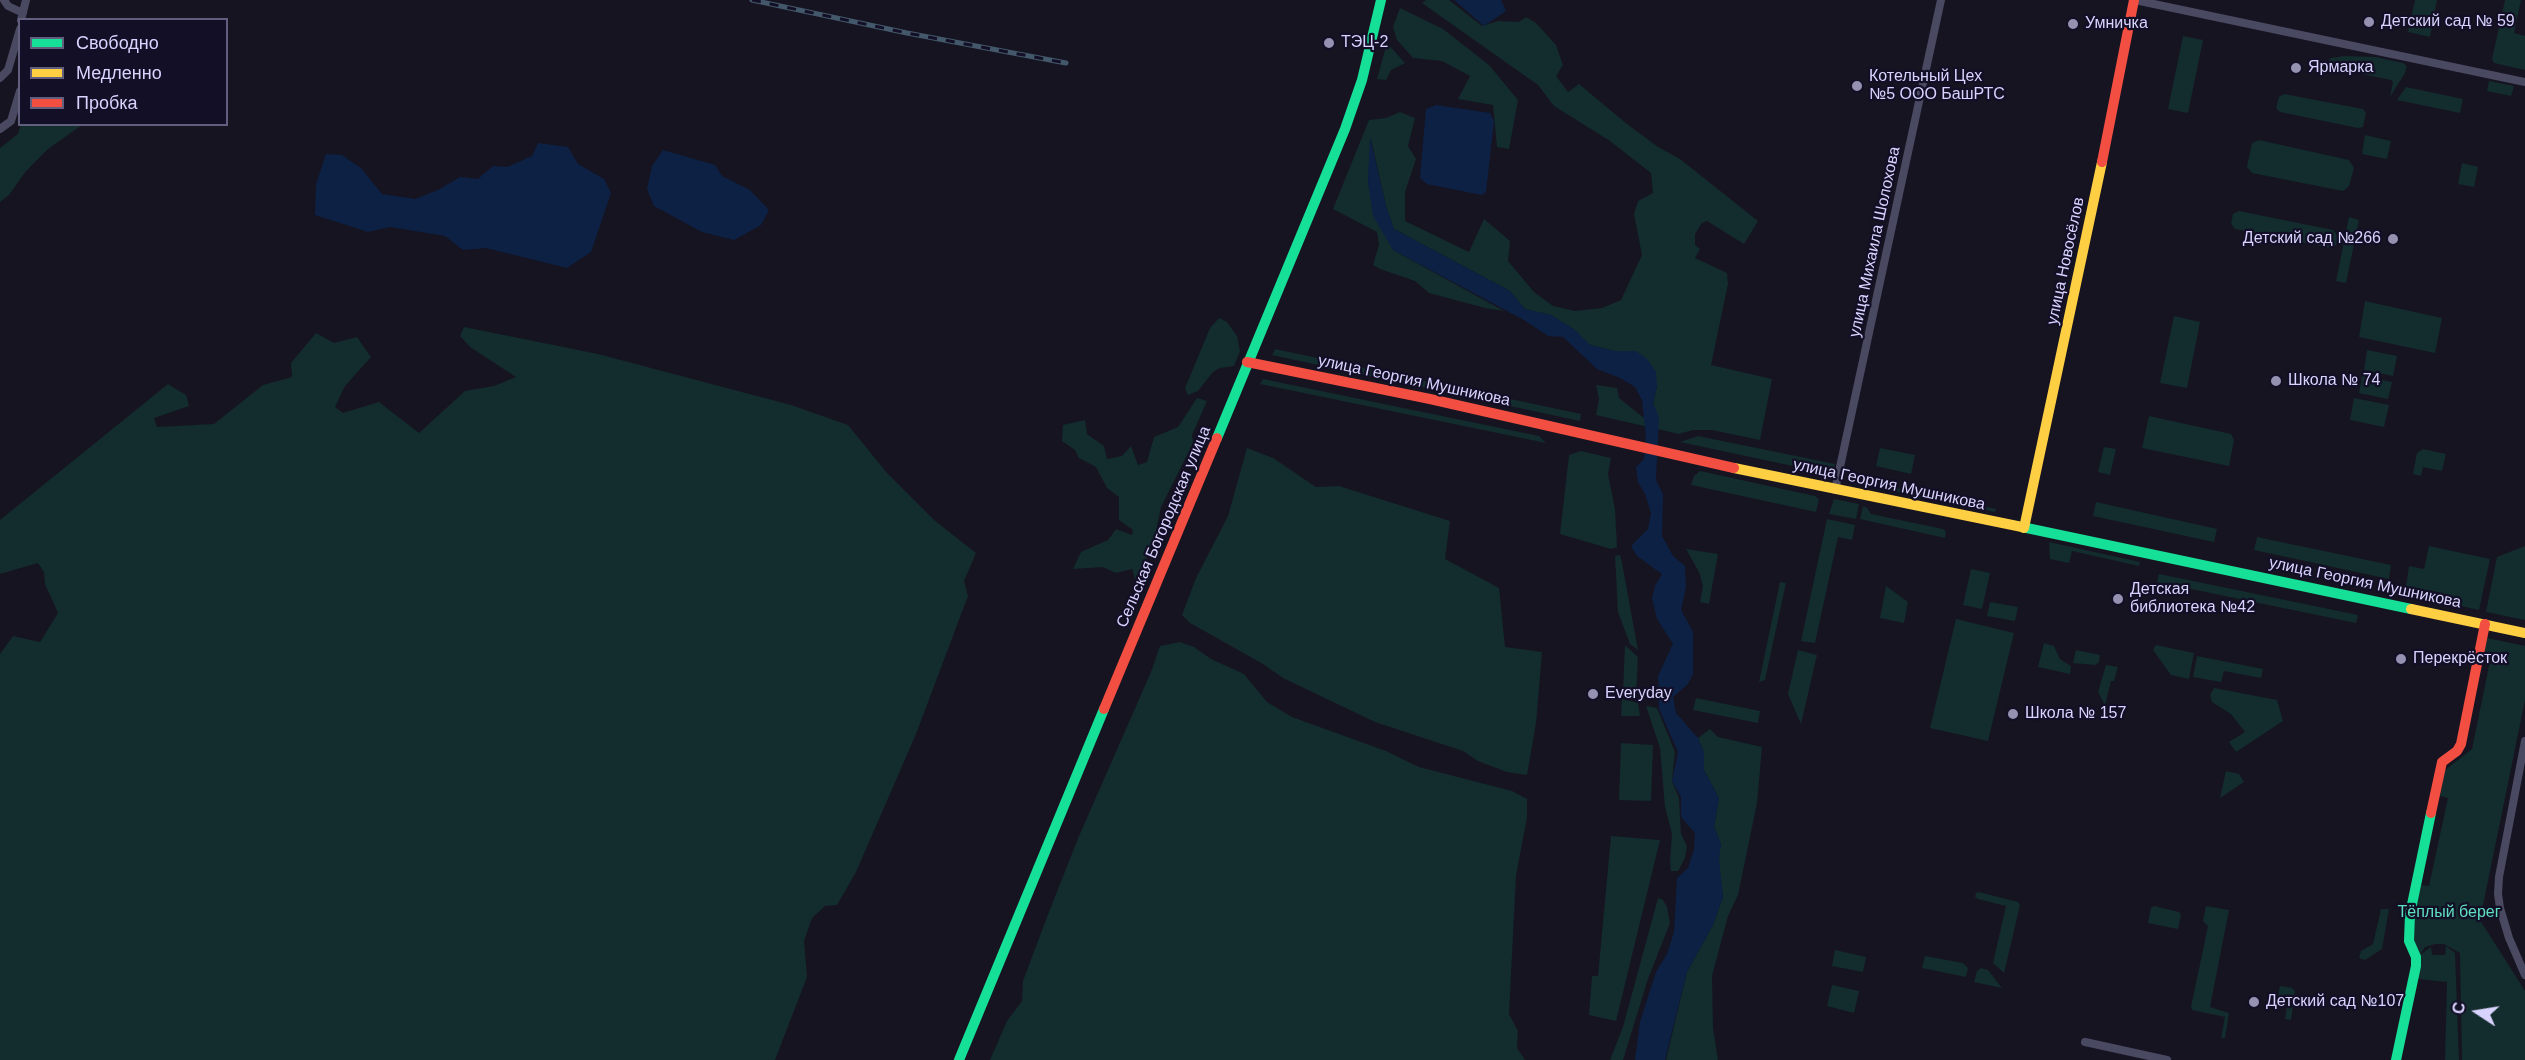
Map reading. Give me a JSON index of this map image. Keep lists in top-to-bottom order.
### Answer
{
  "streets": {
    "street": [
      "улица Михаила Шолохова",
      "улица Новосёлов",
      "улица Георгия Мушникова",
      "Сельская Богородская улица"
    ]
  },
  "crossings": [
    ["улица Михаила Шолохова", "улица Георгия Мушникова"],
    ["улица Новосёлов", "улица Георгия Мушникова"],
    ["улица Георгия Мушникова", "Сельская Богородская улица"]
  ],
  "parks": ["Тёплый берег"],
  "places": [
    "Детский сад № 59",
    "Умничка",
    "ТЭЦ-2",
    "Ярмарка",
    "Котельный Цех №5 ООО БашРТС",
    "Детский сад №266",
    "Школа № 74",
    "Детская библиотека №42",
    "Перекрёсток",
    "Everyday",
    "Школа № 157",
    "Детский сад №107"
  ],
  "legend": ["Свободно", "Медленно", "Пробка"],
  "north": "left"
}
